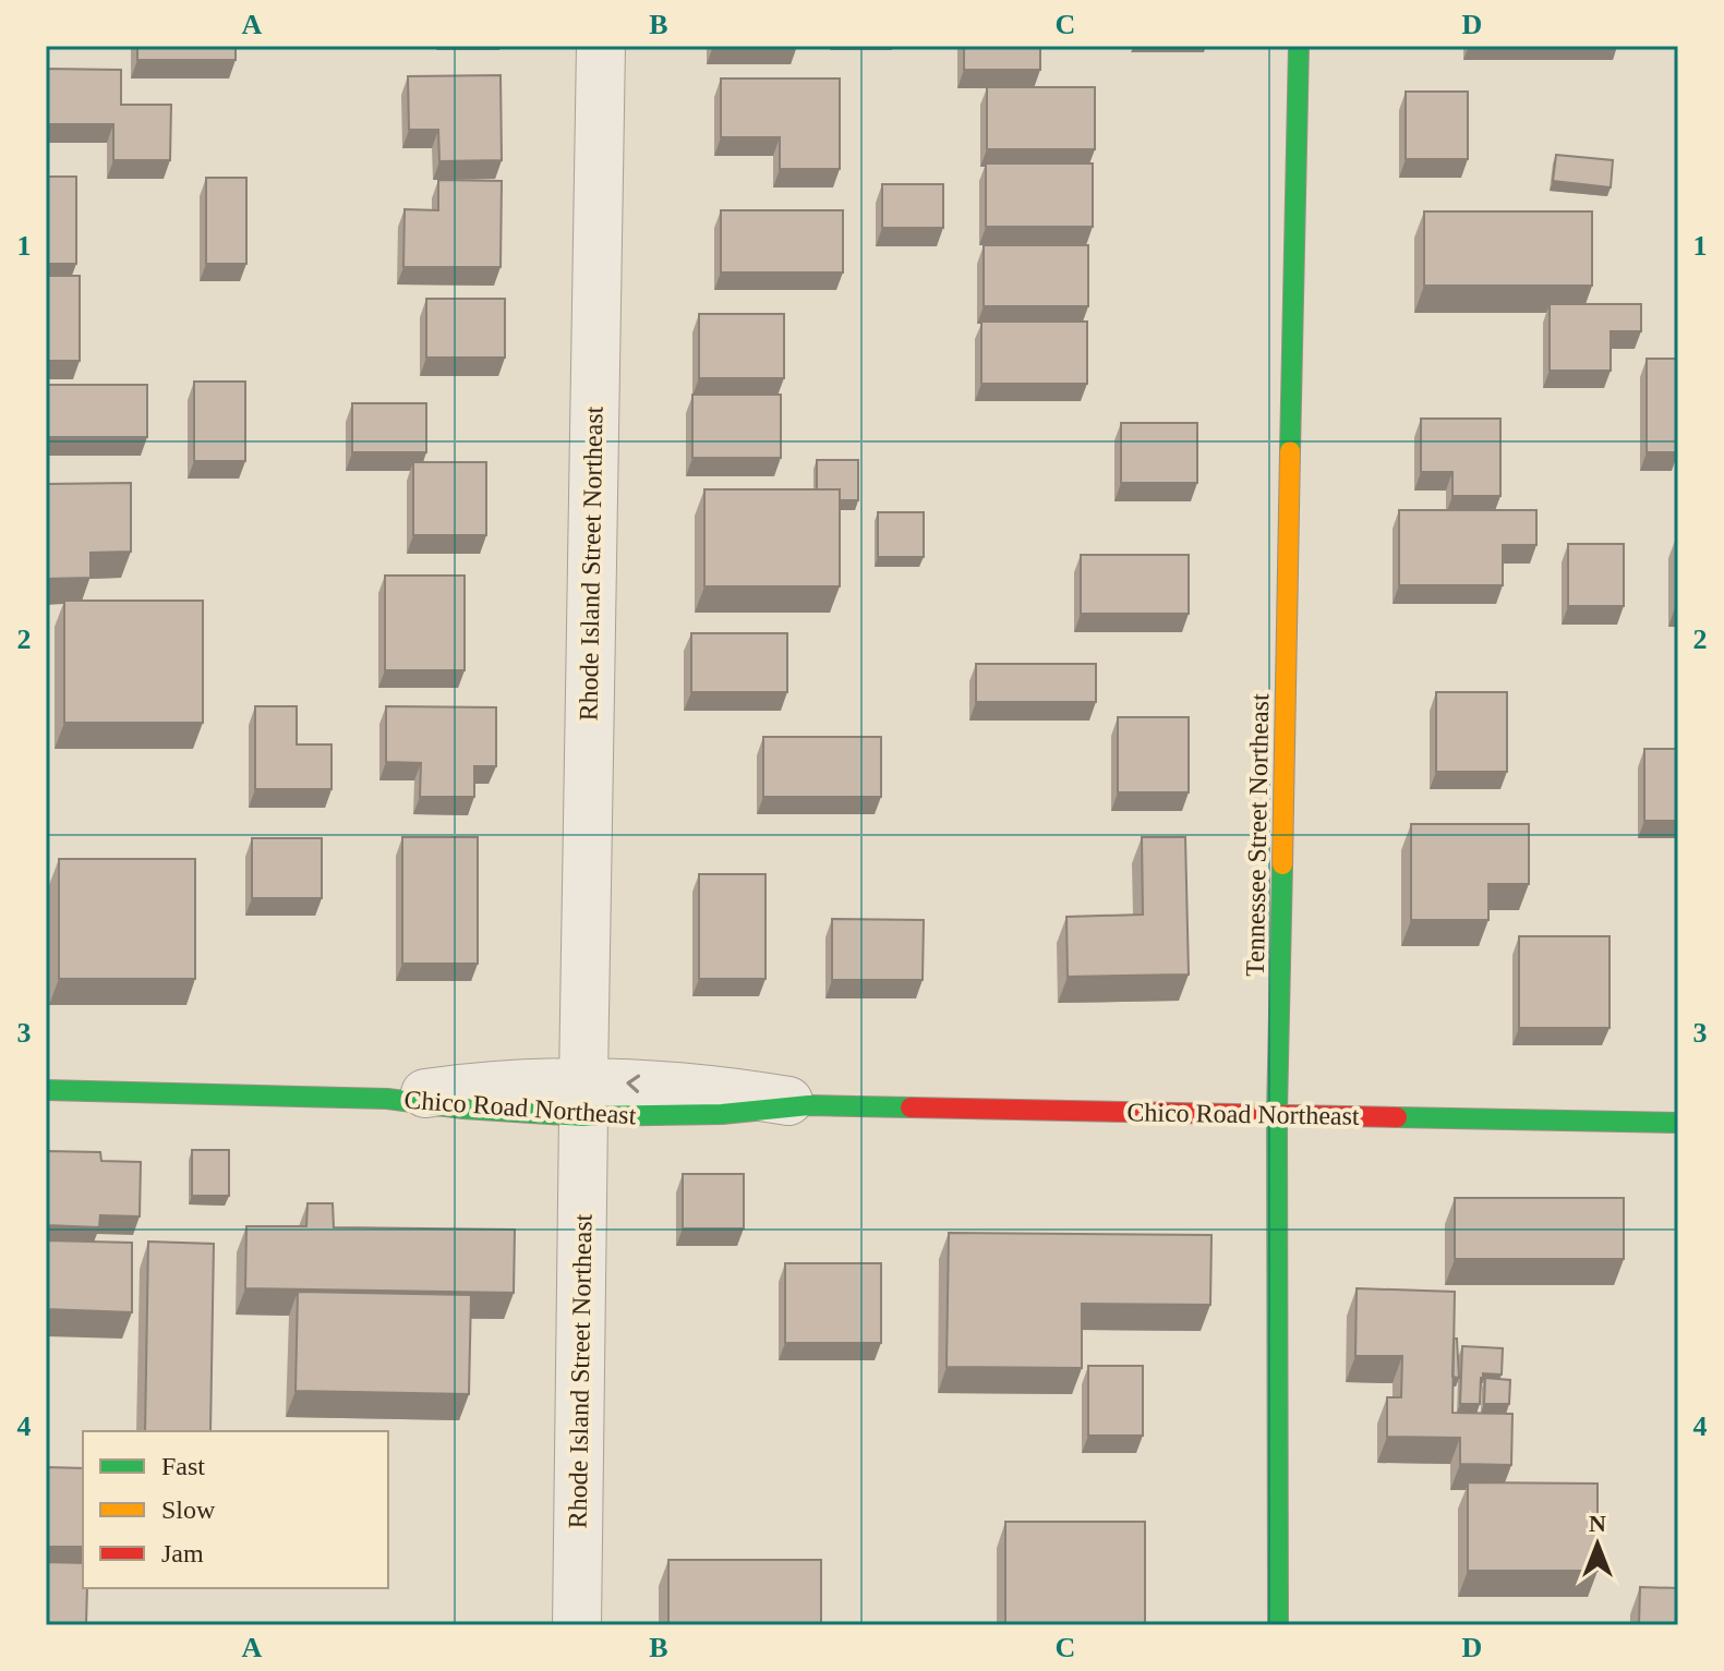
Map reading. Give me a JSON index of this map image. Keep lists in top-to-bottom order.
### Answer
{
  "streets": {
    "street": ["Rhode Island Street Northeast", "Tennessee Street Northeast", "Chico Road Northeast"]
  },
  "crossings": [
    ["Rhode Island Street Northeast", "Chico Road Northeast"],
    ["Tennessee Street Northeast", "Chico Road Northeast"]
  ],
  "legend": ["Fast", "Slow", "Jam"],
  "north": "top",
  "grid": {
    "columns": [
      "A",
      "B",
      "C",
      "D"
    ],
    "rows": [
      "1",
      "2",
      "3",
      "4"
    ]
  }
}
